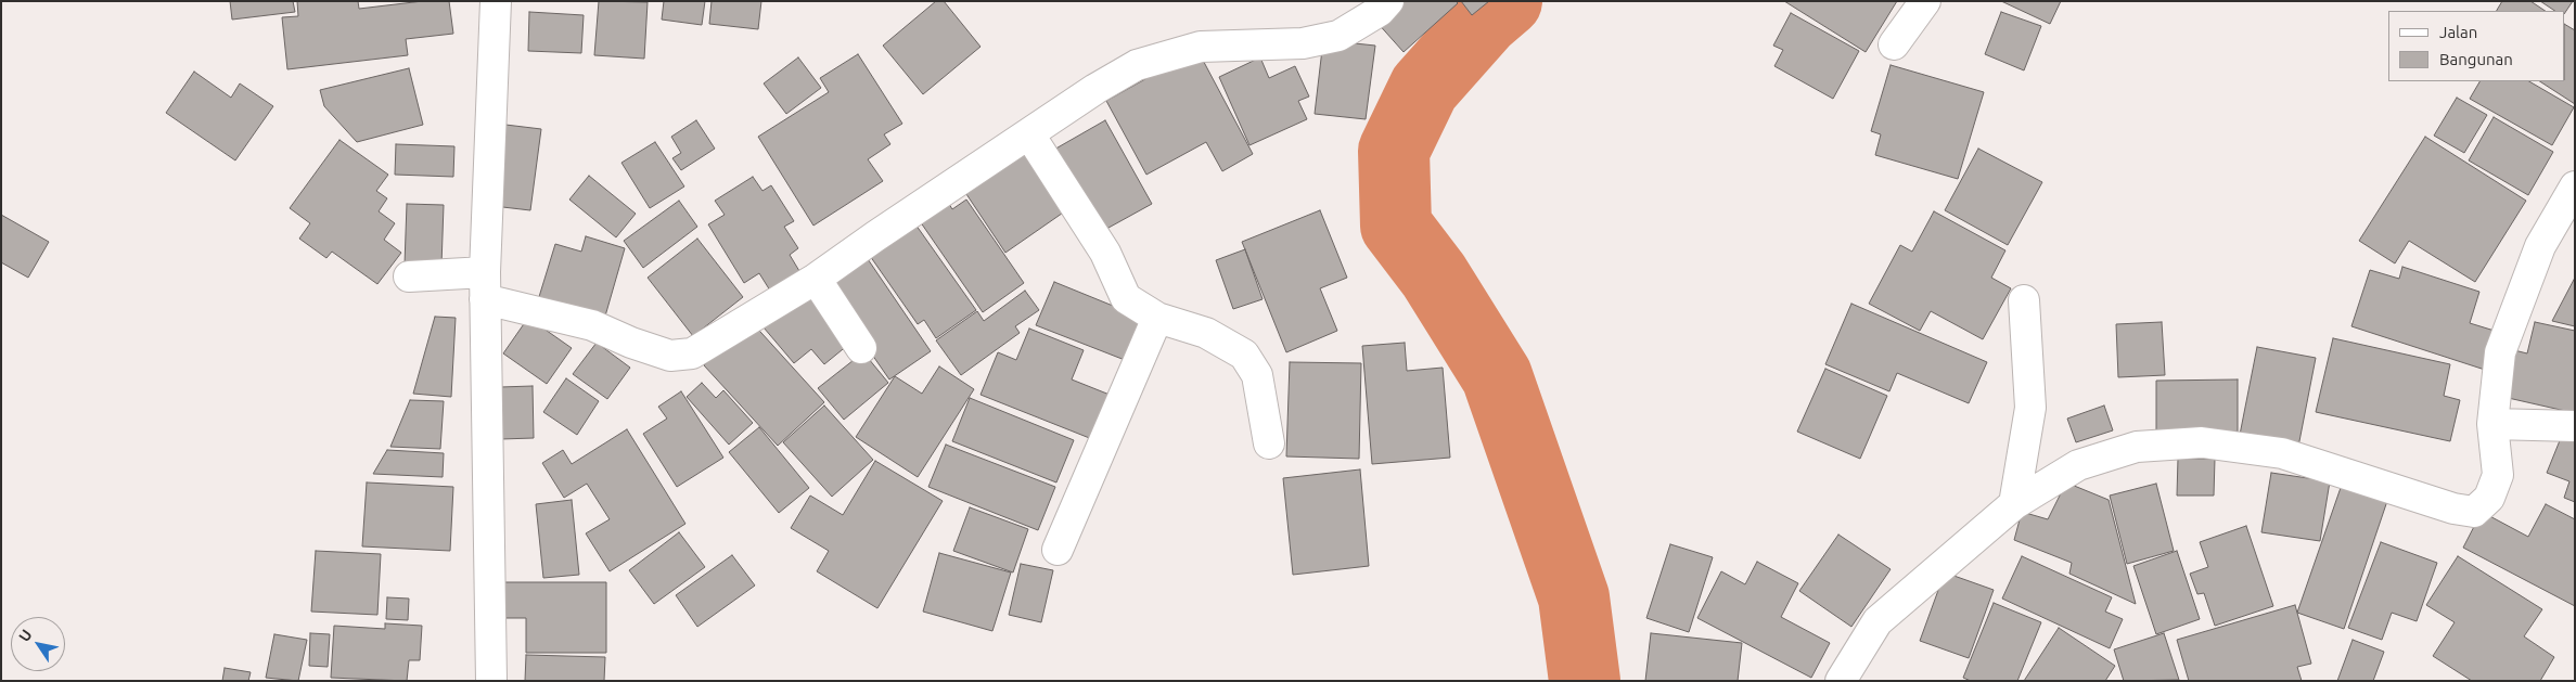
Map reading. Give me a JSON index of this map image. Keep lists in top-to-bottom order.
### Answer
{
  "legend": ["Jalan", "Bangunan"],
  "north": "top left"
}
